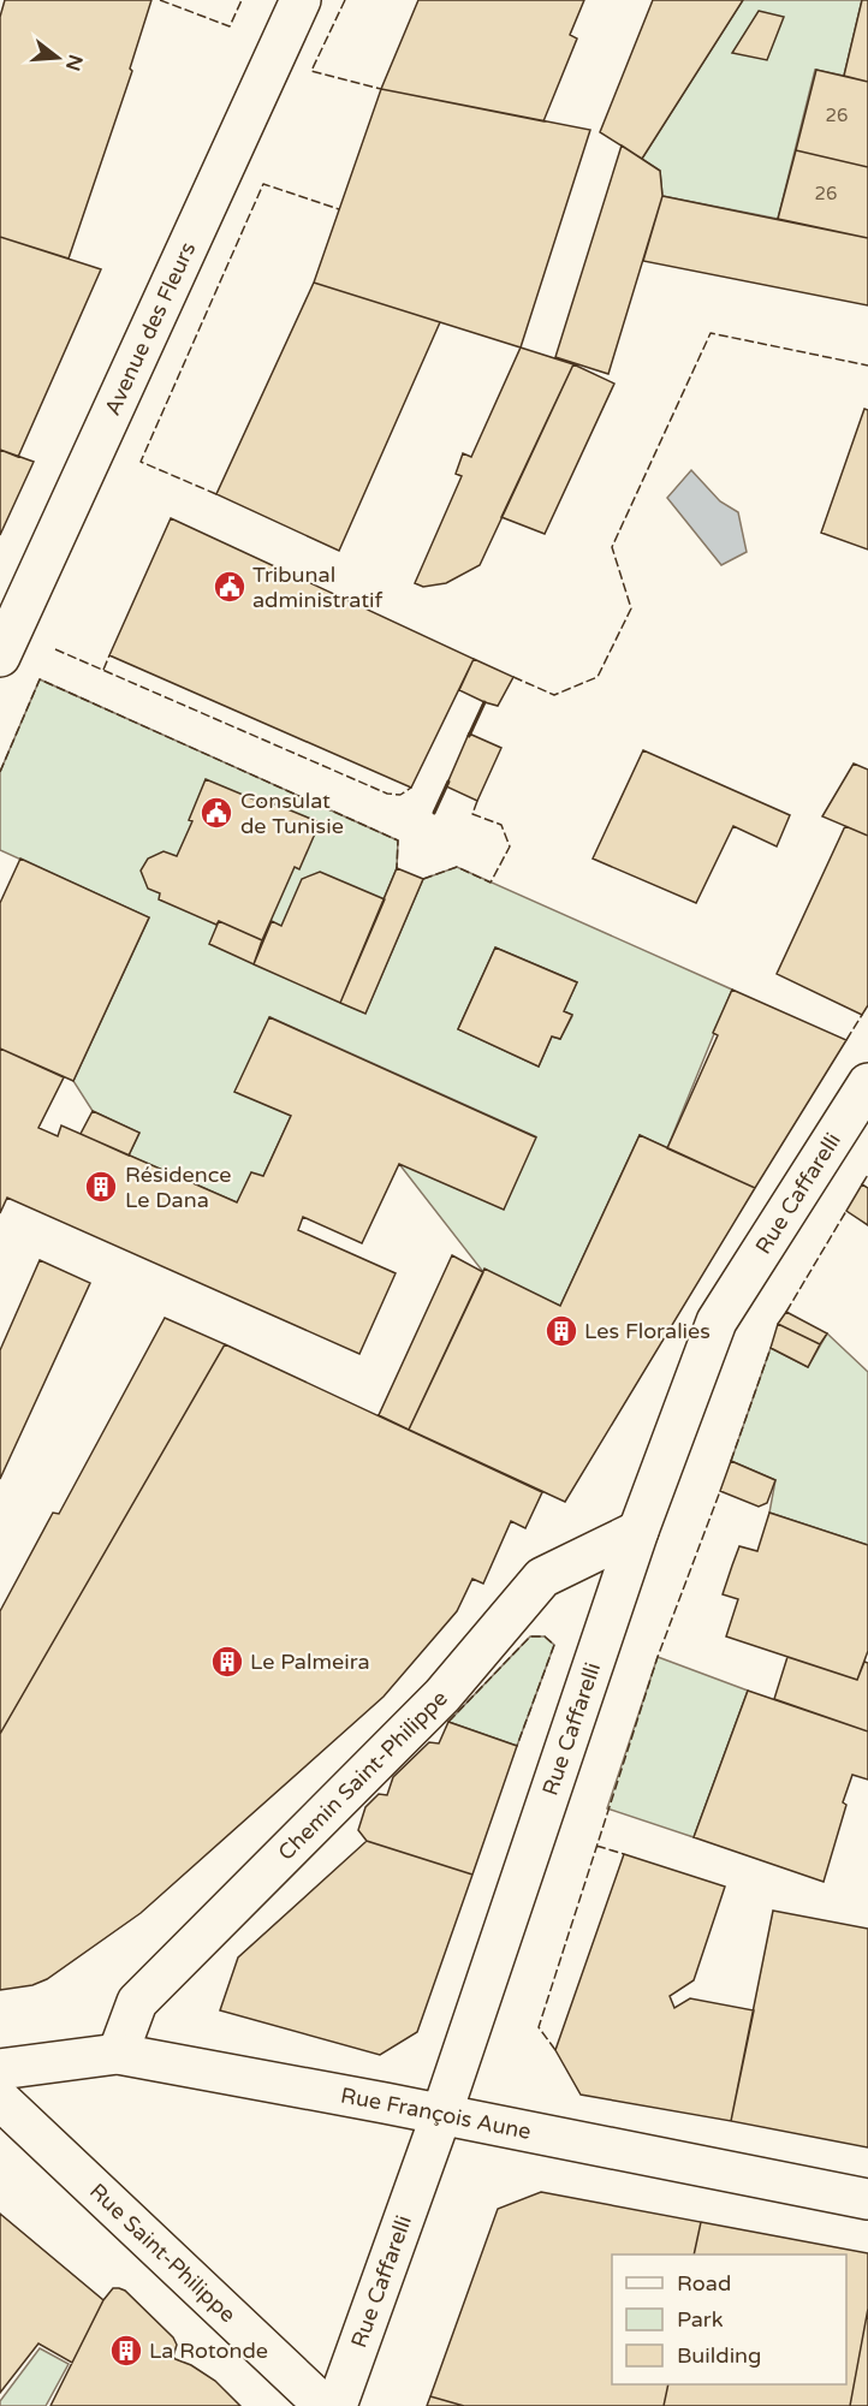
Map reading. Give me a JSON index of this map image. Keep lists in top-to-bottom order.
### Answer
{
  "streets": {
    "street": [
      "Avenue des Fleurs",
      "Rue Caffarelli",
      "Chemin Saint-Philippe",
      "Rue François Aune",
      "Rue Saint-Philippe"
    ]
  },
  "crossings": [
    ["Rue Caffarelli", "Chemin Saint-Philippe"],
    ["Rue Caffarelli", "Rue François Aune"],
    ["Chemin Saint-Philippe", "Rue François Aune"]
  ],
  "places": {
    "public building": ["Tribunal administratif", "Consulat de Tunisie"],
    "building": [
      "Résidence Le Dana",
      "Les Floralies",
      "Le Palmeira",
      "La Rotonde"
    ]
  },
  "house_numbers": ["26", "26"],
  "legend": ["Road", "Park", "Building"],
  "north": "right"
}
